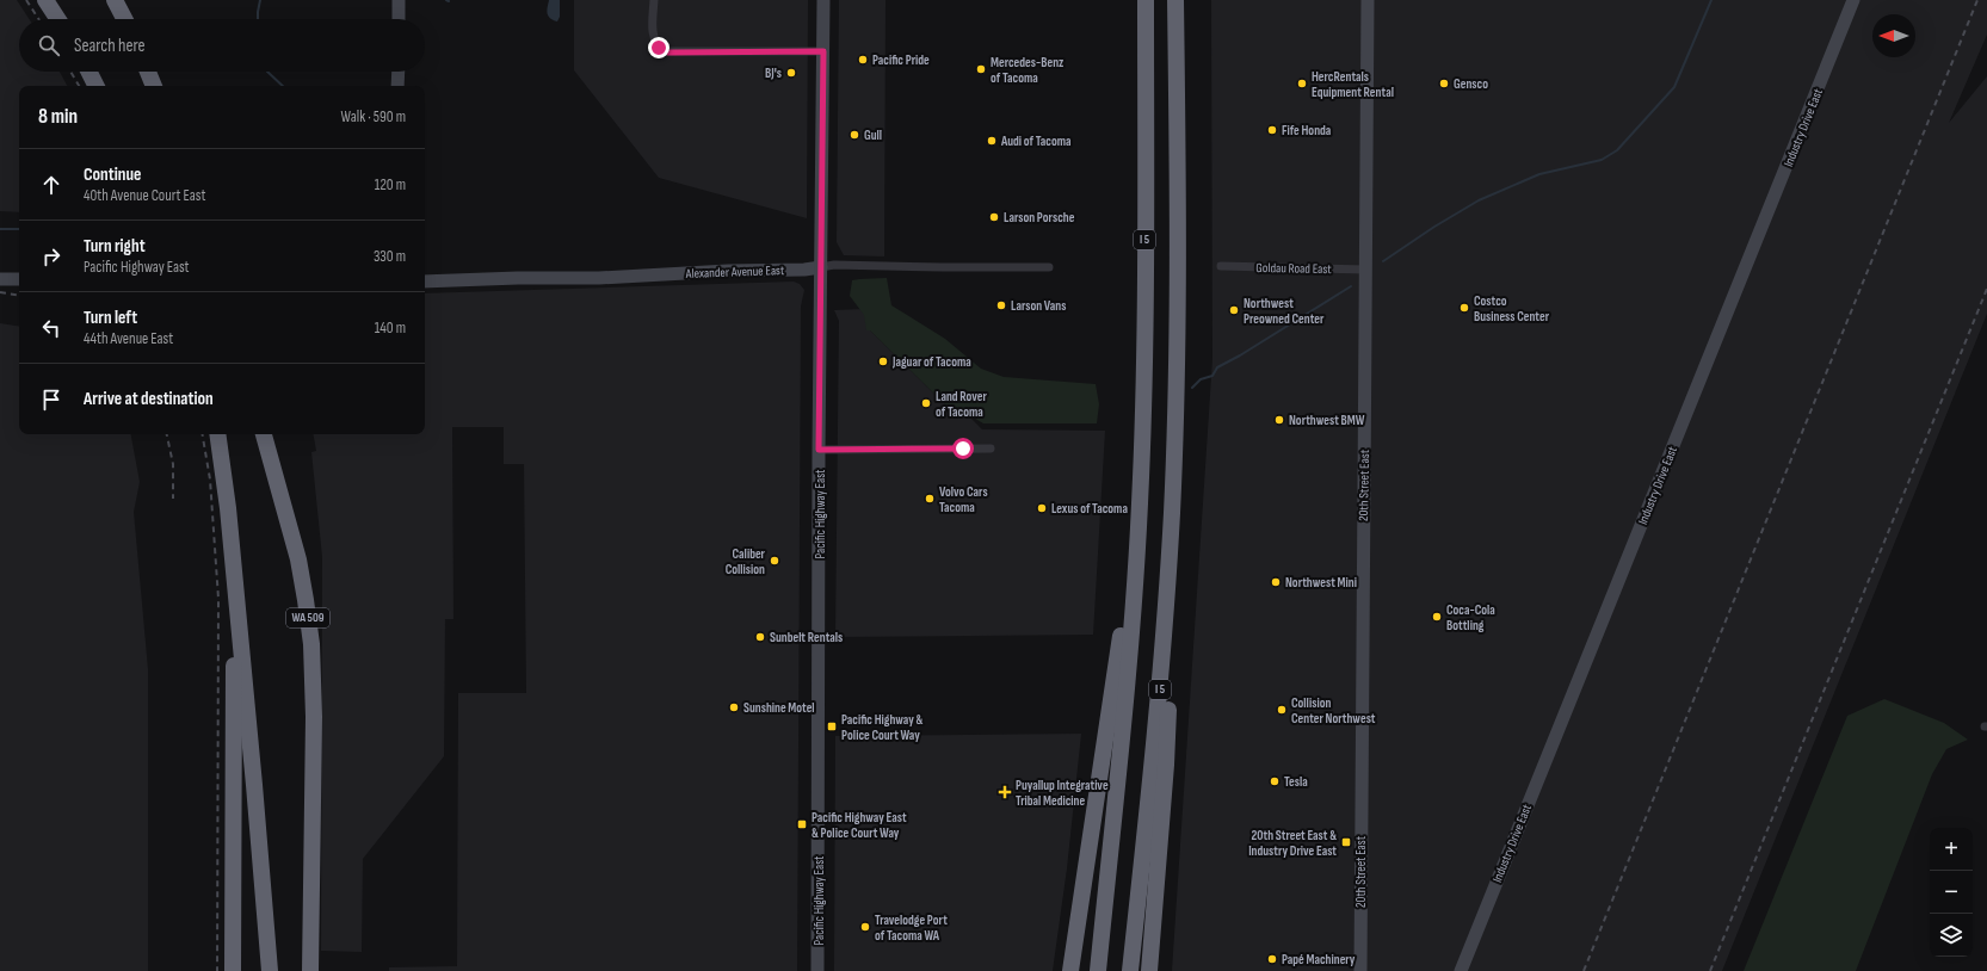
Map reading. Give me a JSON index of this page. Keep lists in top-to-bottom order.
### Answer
{
  "streets": {
    "highway": ["I 5", "WA 509"],
    "main road": [
      "Industry Drive East",
      "Alexander Avenue East",
      "20th Street East",
      "Pacific Highway East"
    ],
    "street": ["Goldau Road East"]
  },
  "crossings": [
    ["Goldau Road East", "20th Street East"],
    ["Alexander Avenue East", "Pacific Highway East"]
  ],
  "places": {
    "other": [
      "Pacific Pride",
      "Mercedes-Benz of Tacoma",
      "BJ's",
      "HercRentals Equipment Rental",
      "Gensco",
      "Fife Honda",
      "Gull",
      "Audi of Tacoma",
      "Larson Porsche",
      "Larson Vans",
      "Costco Business Center",
      "Northwest Preowned Center",
      "Jaguar of Tacoma",
      "Land Rover of Tacoma",
      "Northwest BMW",
      "Volvo Cars Tacoma",
      "Lexus of Tacoma",
      "Caliber Collision",
      "Northwest Mini",
      "Coca-Cola Bottling",
      "Sunbelt Rentals",
      "Sunshine Motel",
      "Collision Center Northwest",
      "Tesla",
      "Travelodge Port of Tacoma WA",
      "Papé Machinery"
    ],
    "transit": ["Pacific Highway & Police Court Way", "Pacific Highway East & Police Court Way", "20th Street East & Industry Drive East"],
    "health": ["Puyallup Integrative Tribal Medicine"]
  },
  "north": "left",
  "page": {
    "search": "Search here",
    "heading": ["8 min", "Walk · 590 m"],
    "list": [
      ["Continue", "40th Avenue Court East", "120 m"],
      ["Turn right", "Pacific Highway East", "330 m"],
      ["Turn left", "44th Avenue East", "140 m"],
      "Arrive at destination"
    ],
    "map_buttons": ["+", "−"]
  }
}
